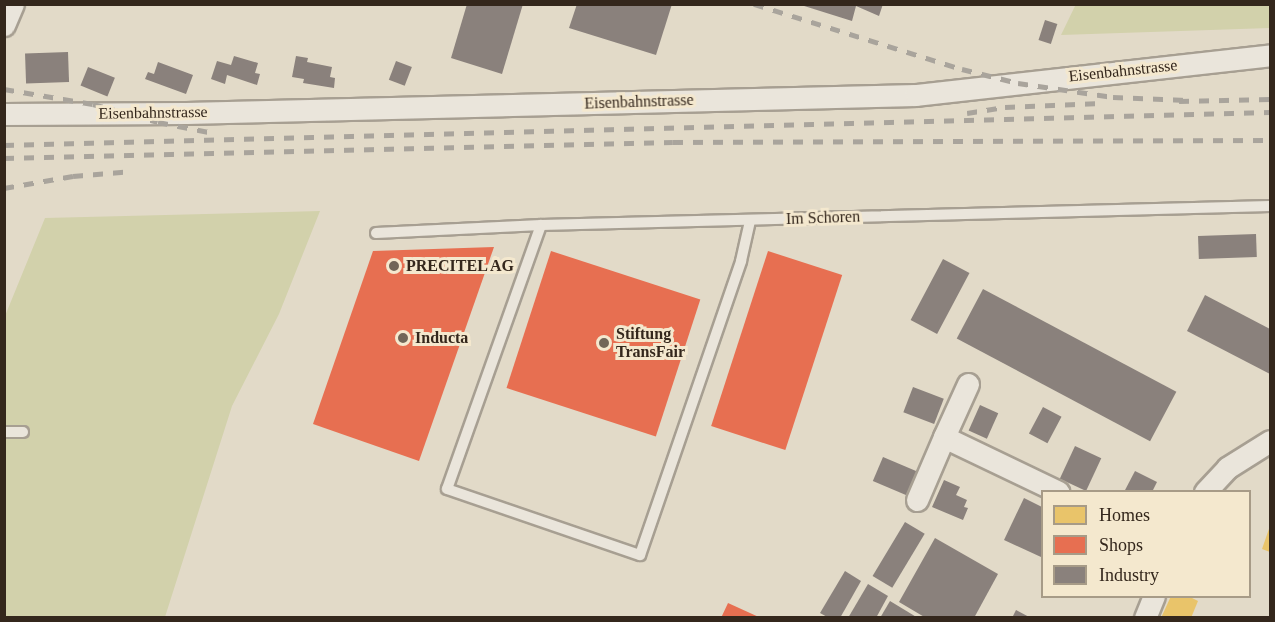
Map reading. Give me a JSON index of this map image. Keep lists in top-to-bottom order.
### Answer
{
  "streets": {
    "street": ["Eisenbahnstrasse"],
    "lane": ["Im Schoren"]
  },
  "places": ["PRECITEL AG", "Inducta", "Stiftung TransFair"],
  "legend": ["Homes", "Shops", "Industry"]
}
